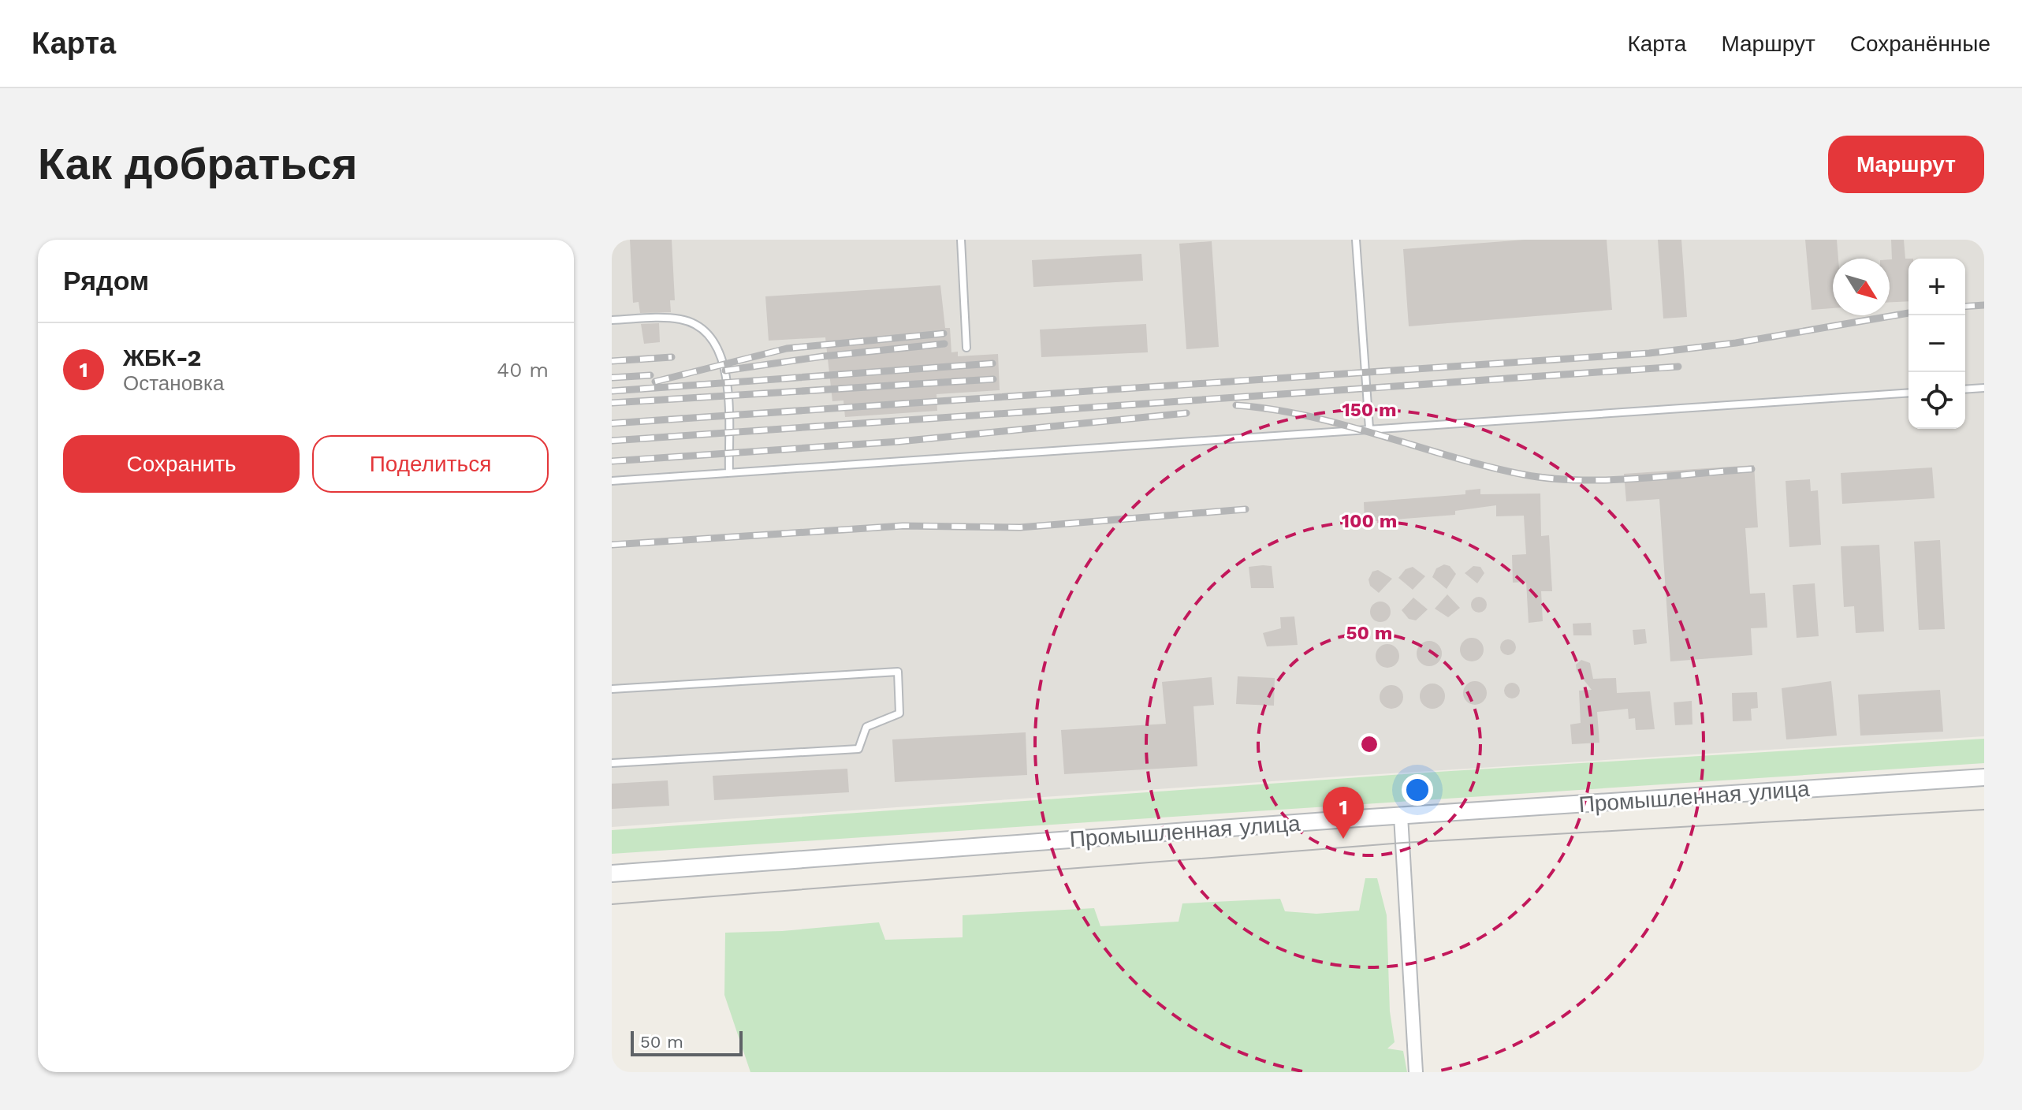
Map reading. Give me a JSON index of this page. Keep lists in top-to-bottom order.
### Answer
{
  "streets": {
    "street": ["Промышленная улица"]
  },
  "scale_bar": "50 m",
  "north": "bottom right",
  "page": {
    "header": "Карта",
    "nav": ["Карта", "Маршрут", "Сохранённые"],
    "buttons": [
      "Маршрут",
      ["Сохранить", "Поделиться"]
    ],
    "title": "Как добраться",
    "heading": "Рядом",
    "map_buttons": ["+", "−"],
    "list": [
      {
        "mark": "1",
        "name": "ЖБК-2",
        "note": "Остановка",
        "value": "40 m"
      }
    ],
    "pins": "1",
    "scale": "50 m"
  },
  "rings": ["150 m", "100 m", "50 m"]
}
